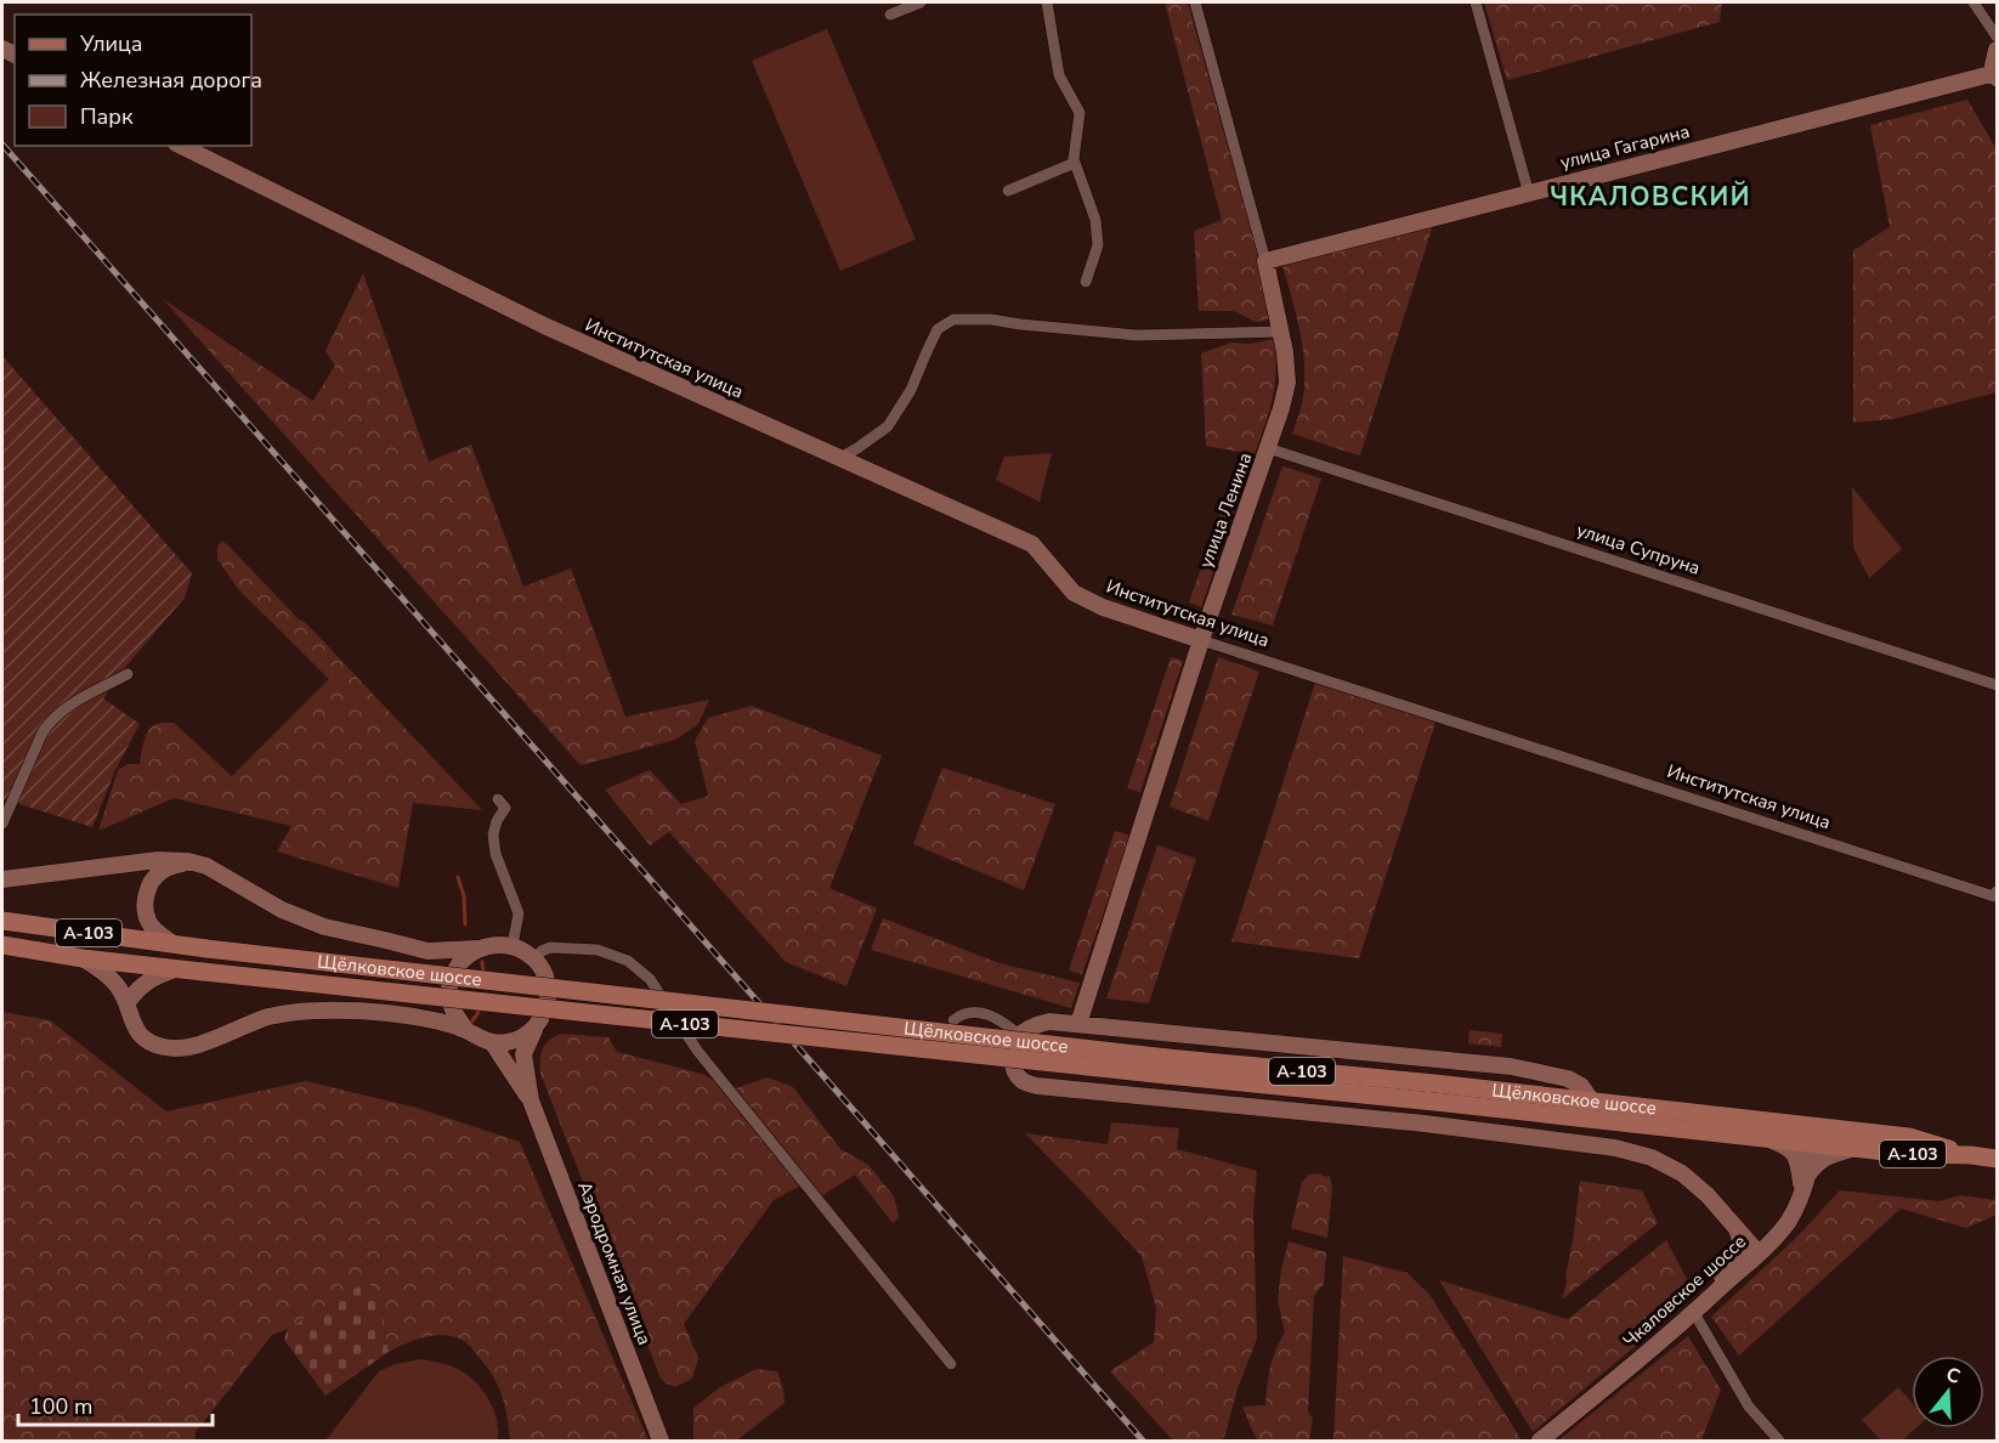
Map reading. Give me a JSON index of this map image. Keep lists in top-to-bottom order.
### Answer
{
  "streets": {
    "main road": ["А-103", "Щёлковское шоссе"],
    "street": [
      "улица Гагарина",
      "Институтская улица",
      "улица Ленина",
      "улица Супруна",
      "Аэродромная улица",
      "Чкаловское шоссе"
    ]
  },
  "crossings": [
    ["улица Гагарина", "улица Ленина"],
    ["Институтская улица", "улица Ленина"],
    ["улица Ленина", "улица Супруна"],
    ["улица Ленина", "А-103"],
    ["А-103", "Щёлковское шоссе"],
    ["А-103", "Чкаловское шоссе"],
    ["Щёлковское шоссе", "Чкаловское шоссе"]
  ],
  "districts": ["ЧКАЛОВСКИЙ"],
  "legend": ["Улица", "Железная дорога", "Парк"],
  "scale_bar": "100 m",
  "north": "top"
}
